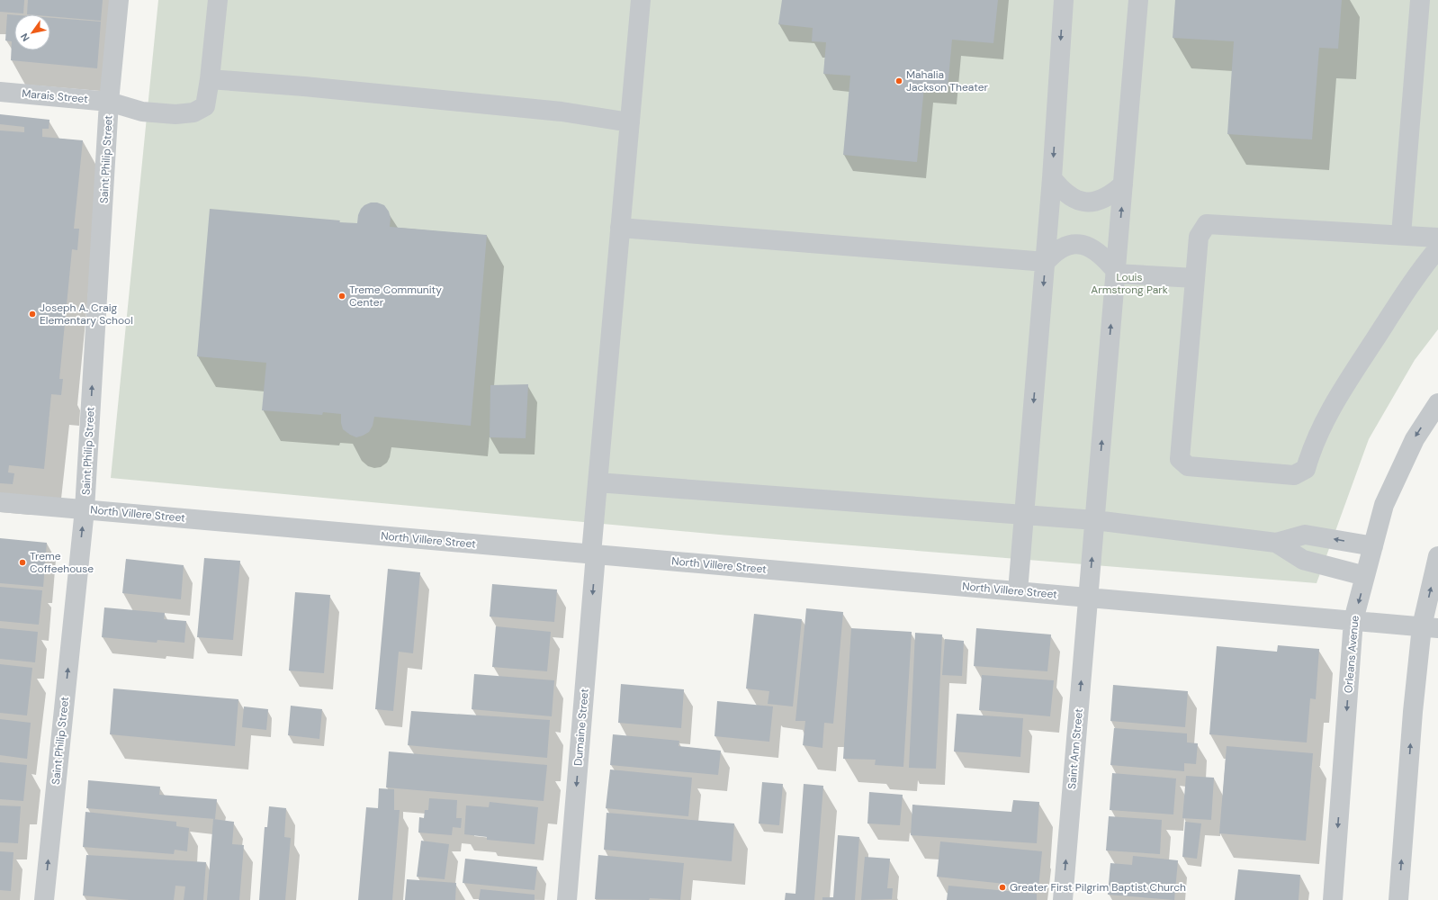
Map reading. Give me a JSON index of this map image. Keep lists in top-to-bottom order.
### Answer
{
  "streets": {
    "street": [
      "Marais Street",
      "Saint Philip Street",
      "North Villere Street",
      "Orleans Avenue",
      "Dumaine Street",
      "Saint Ann Street"
    ]
  },
  "crossings": [
    ["Marais Street", "Saint Philip Street"],
    ["Saint Philip Street", "North Villere Street"],
    ["North Villere Street", "Orleans Avenue"],
    ["North Villere Street", "Dumaine Street"],
    ["North Villere Street", "Saint Ann Street"]
  ],
  "one_way": ["Saint Philip Street", "Dumaine Street"],
  "parks": ["Louis Armstrong Park"],
  "places": [
    "Mahalia Jackson Theater",
    "Treme Community Center",
    "Joseph A. Craig Elementary School",
    "Treme Coffeehouse",
    "Greater First Pilgrim Baptist Church"
  ],
  "north": "bottom left"
}
